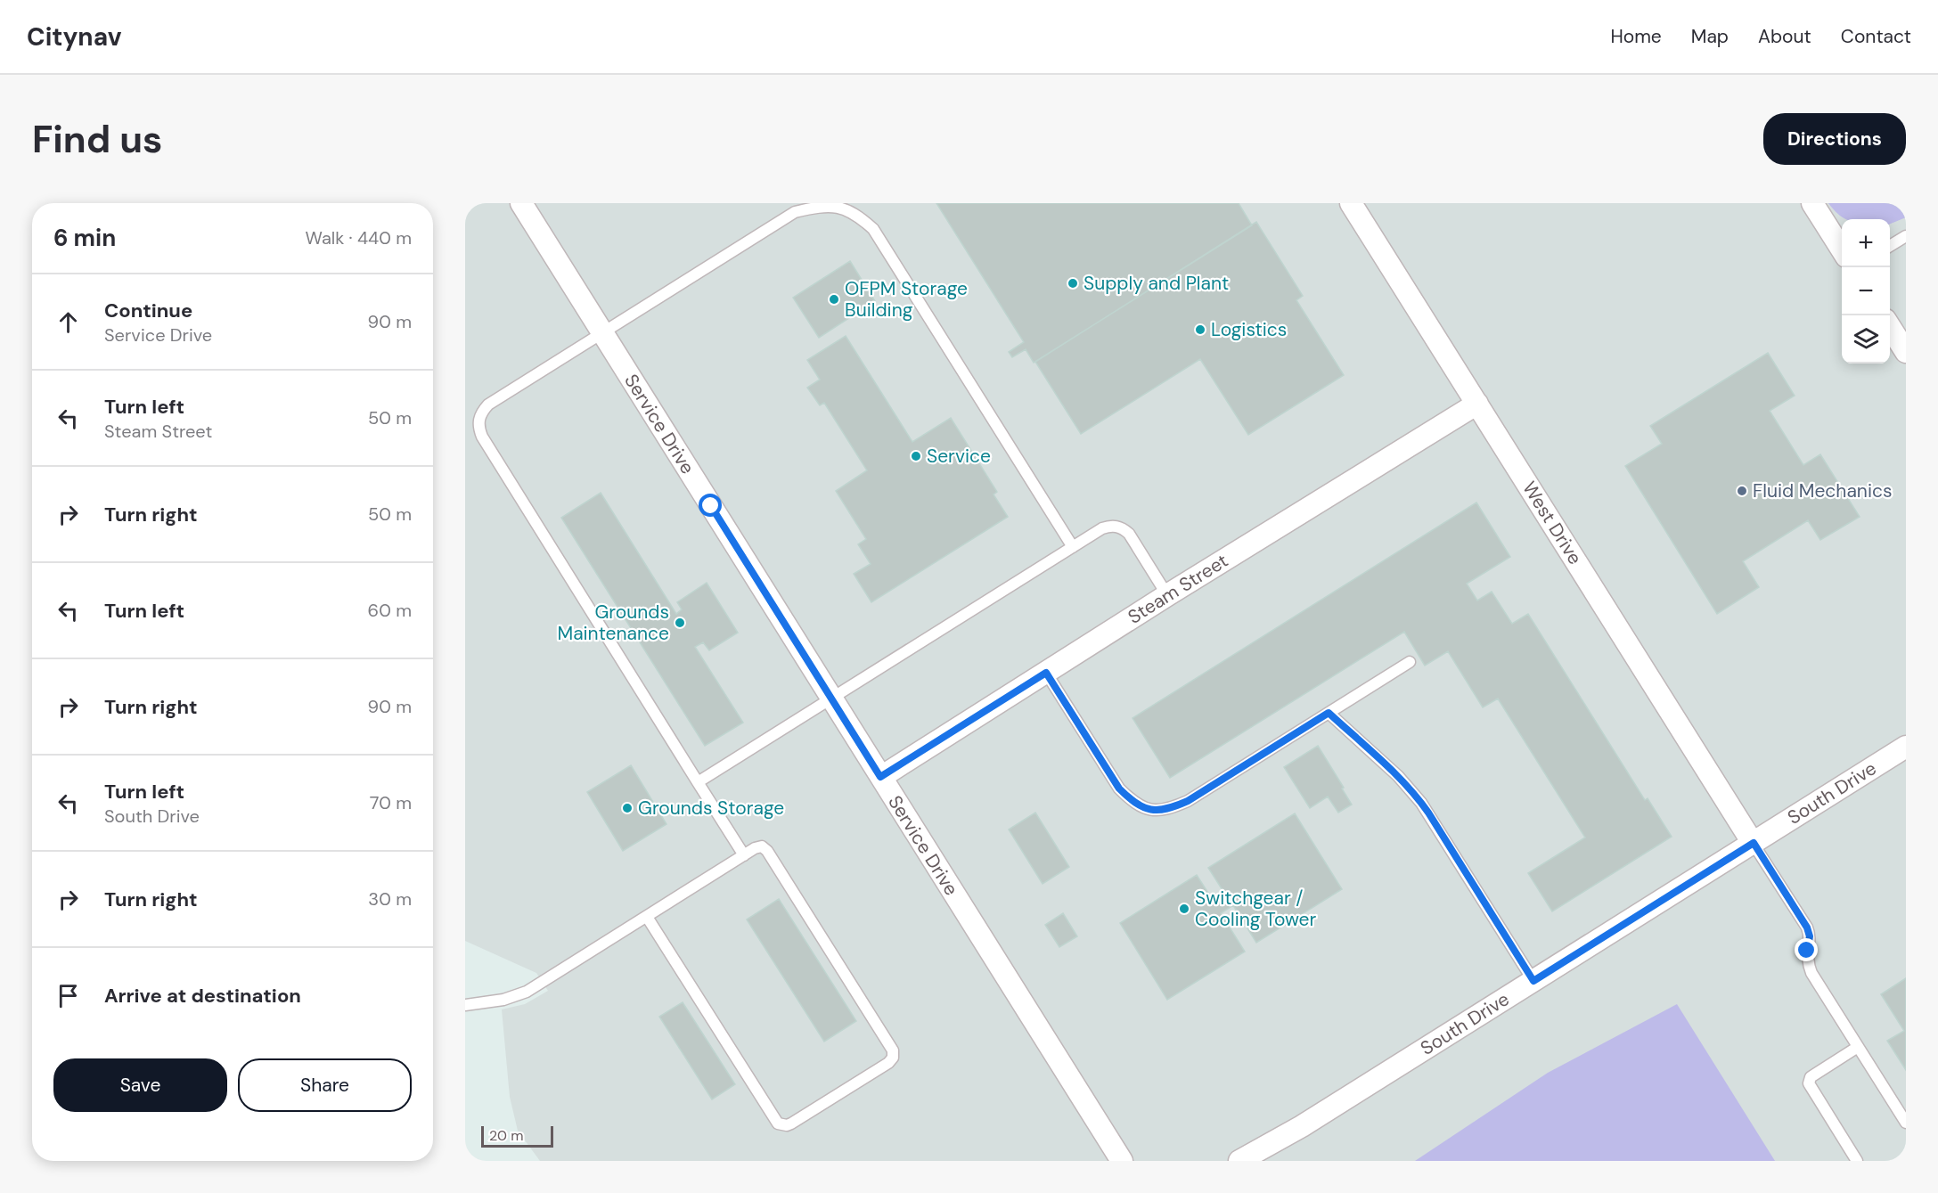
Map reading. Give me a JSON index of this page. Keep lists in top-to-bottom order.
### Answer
{
  "streets": {
    "street": [
      "Service Drive",
      "West Drive",
      "Steam Street",
      "South Drive"
    ]
  },
  "crossings": [
    ["Service Drive", "Steam Street"],
    ["West Drive", "Steam Street"],
    ["West Drive", "South Drive"]
  ],
  "places": [
    "Supply and Plant",
    "OFPM Storage Building",
    "Logistics",
    "Service",
    "Fluid Mechanics",
    "Grounds Maintenance",
    "Grounds Storage",
    "Switchgear / Cooling Tower"
  ],
  "scale_bar": "20 m",
  "page": {
    "header": "Citynav",
    "nav": [
      "Home",
      "Map",
      "About",
      "Contact"
    ],
    "buttons": [
      "Directions",
      ["Save", "Share"]
    ],
    "title": "Find us",
    "heading": ["6 min", "Walk · 440 m"],
    "map_buttons": ["+", "−"],
    "list": [
      ["Continue", "Service Drive", "90 m"],
      ["Turn left", "Steam Street", "50 m"],
      ["Turn right", "50 m"],
      ["Turn left", "60 m"],
      ["Turn right", "90 m"],
      ["Turn left", "South Drive", "70 m"],
      ["Turn right", "30 m"],
      "Arrive at destination"
    ],
    "scale": "20 m"
  }
}
